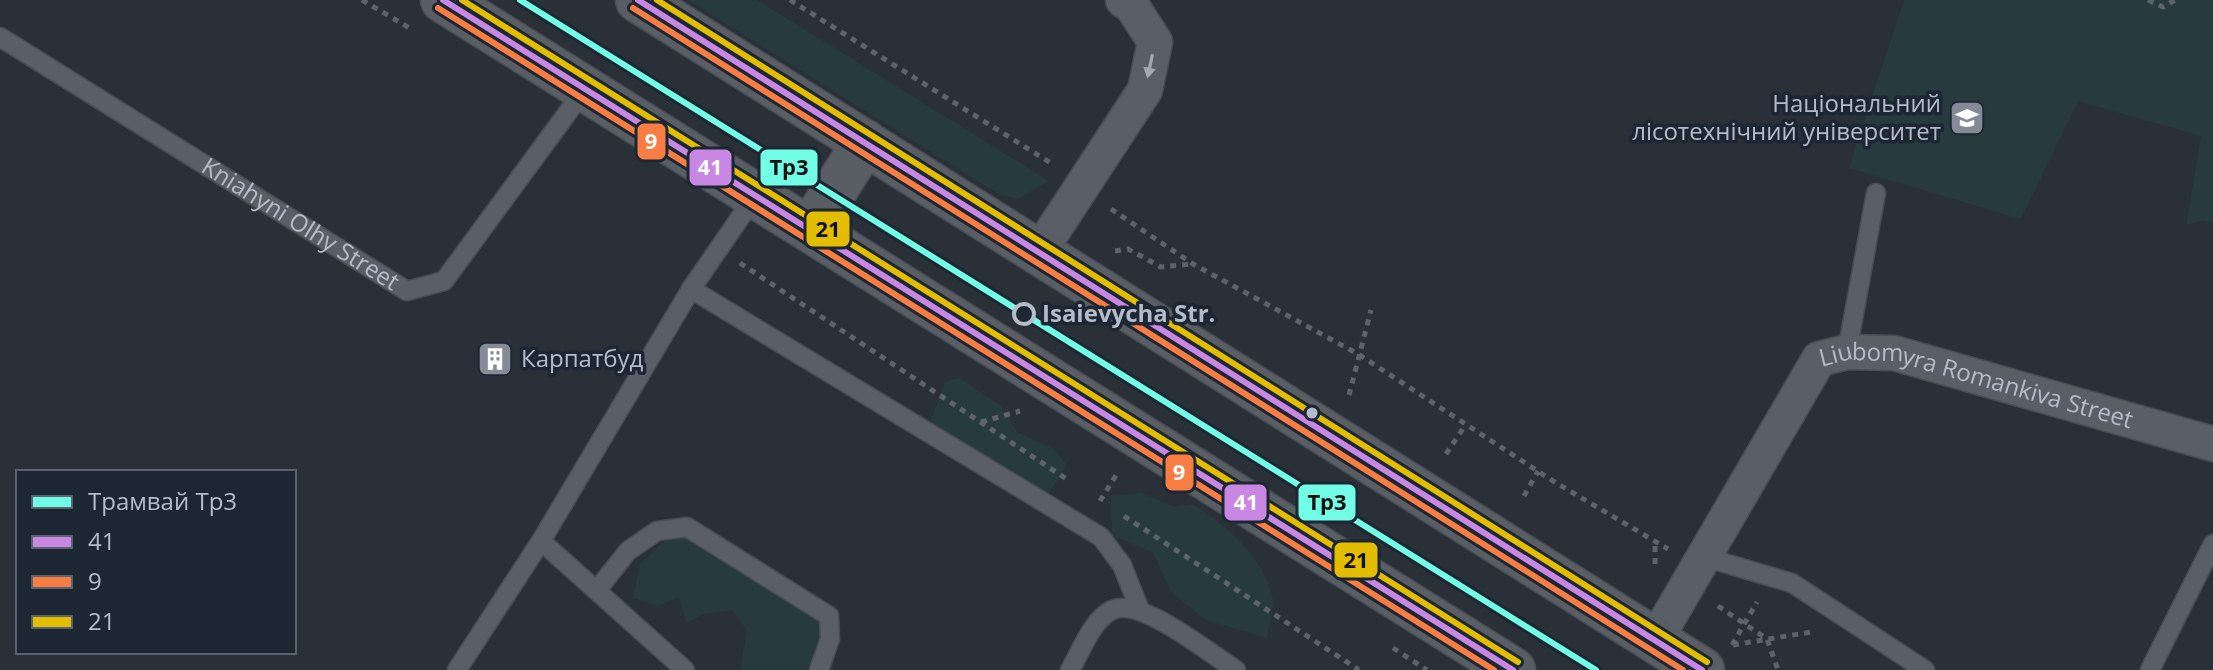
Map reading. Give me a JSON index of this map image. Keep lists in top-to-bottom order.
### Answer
{
  "streets": {
    "street": ["Liubomyra Romankiva Street"],
    "lane": ["Kniahyni Olhy Street"]
  },
  "places": {
    "school or university": ["Національний лісотехнічний університет"],
    "other": ["Isaievycha Str."],
    "building": ["Карпатбуд"]
  },
  "lines": [
    "tram line Тр3",
    "transit line 41",
    "transit line 21",
    "transit line 9"
  ],
  "legend": [
    "Трамвай Тр3",
    "41",
    "9",
    "21"
  ]
}
